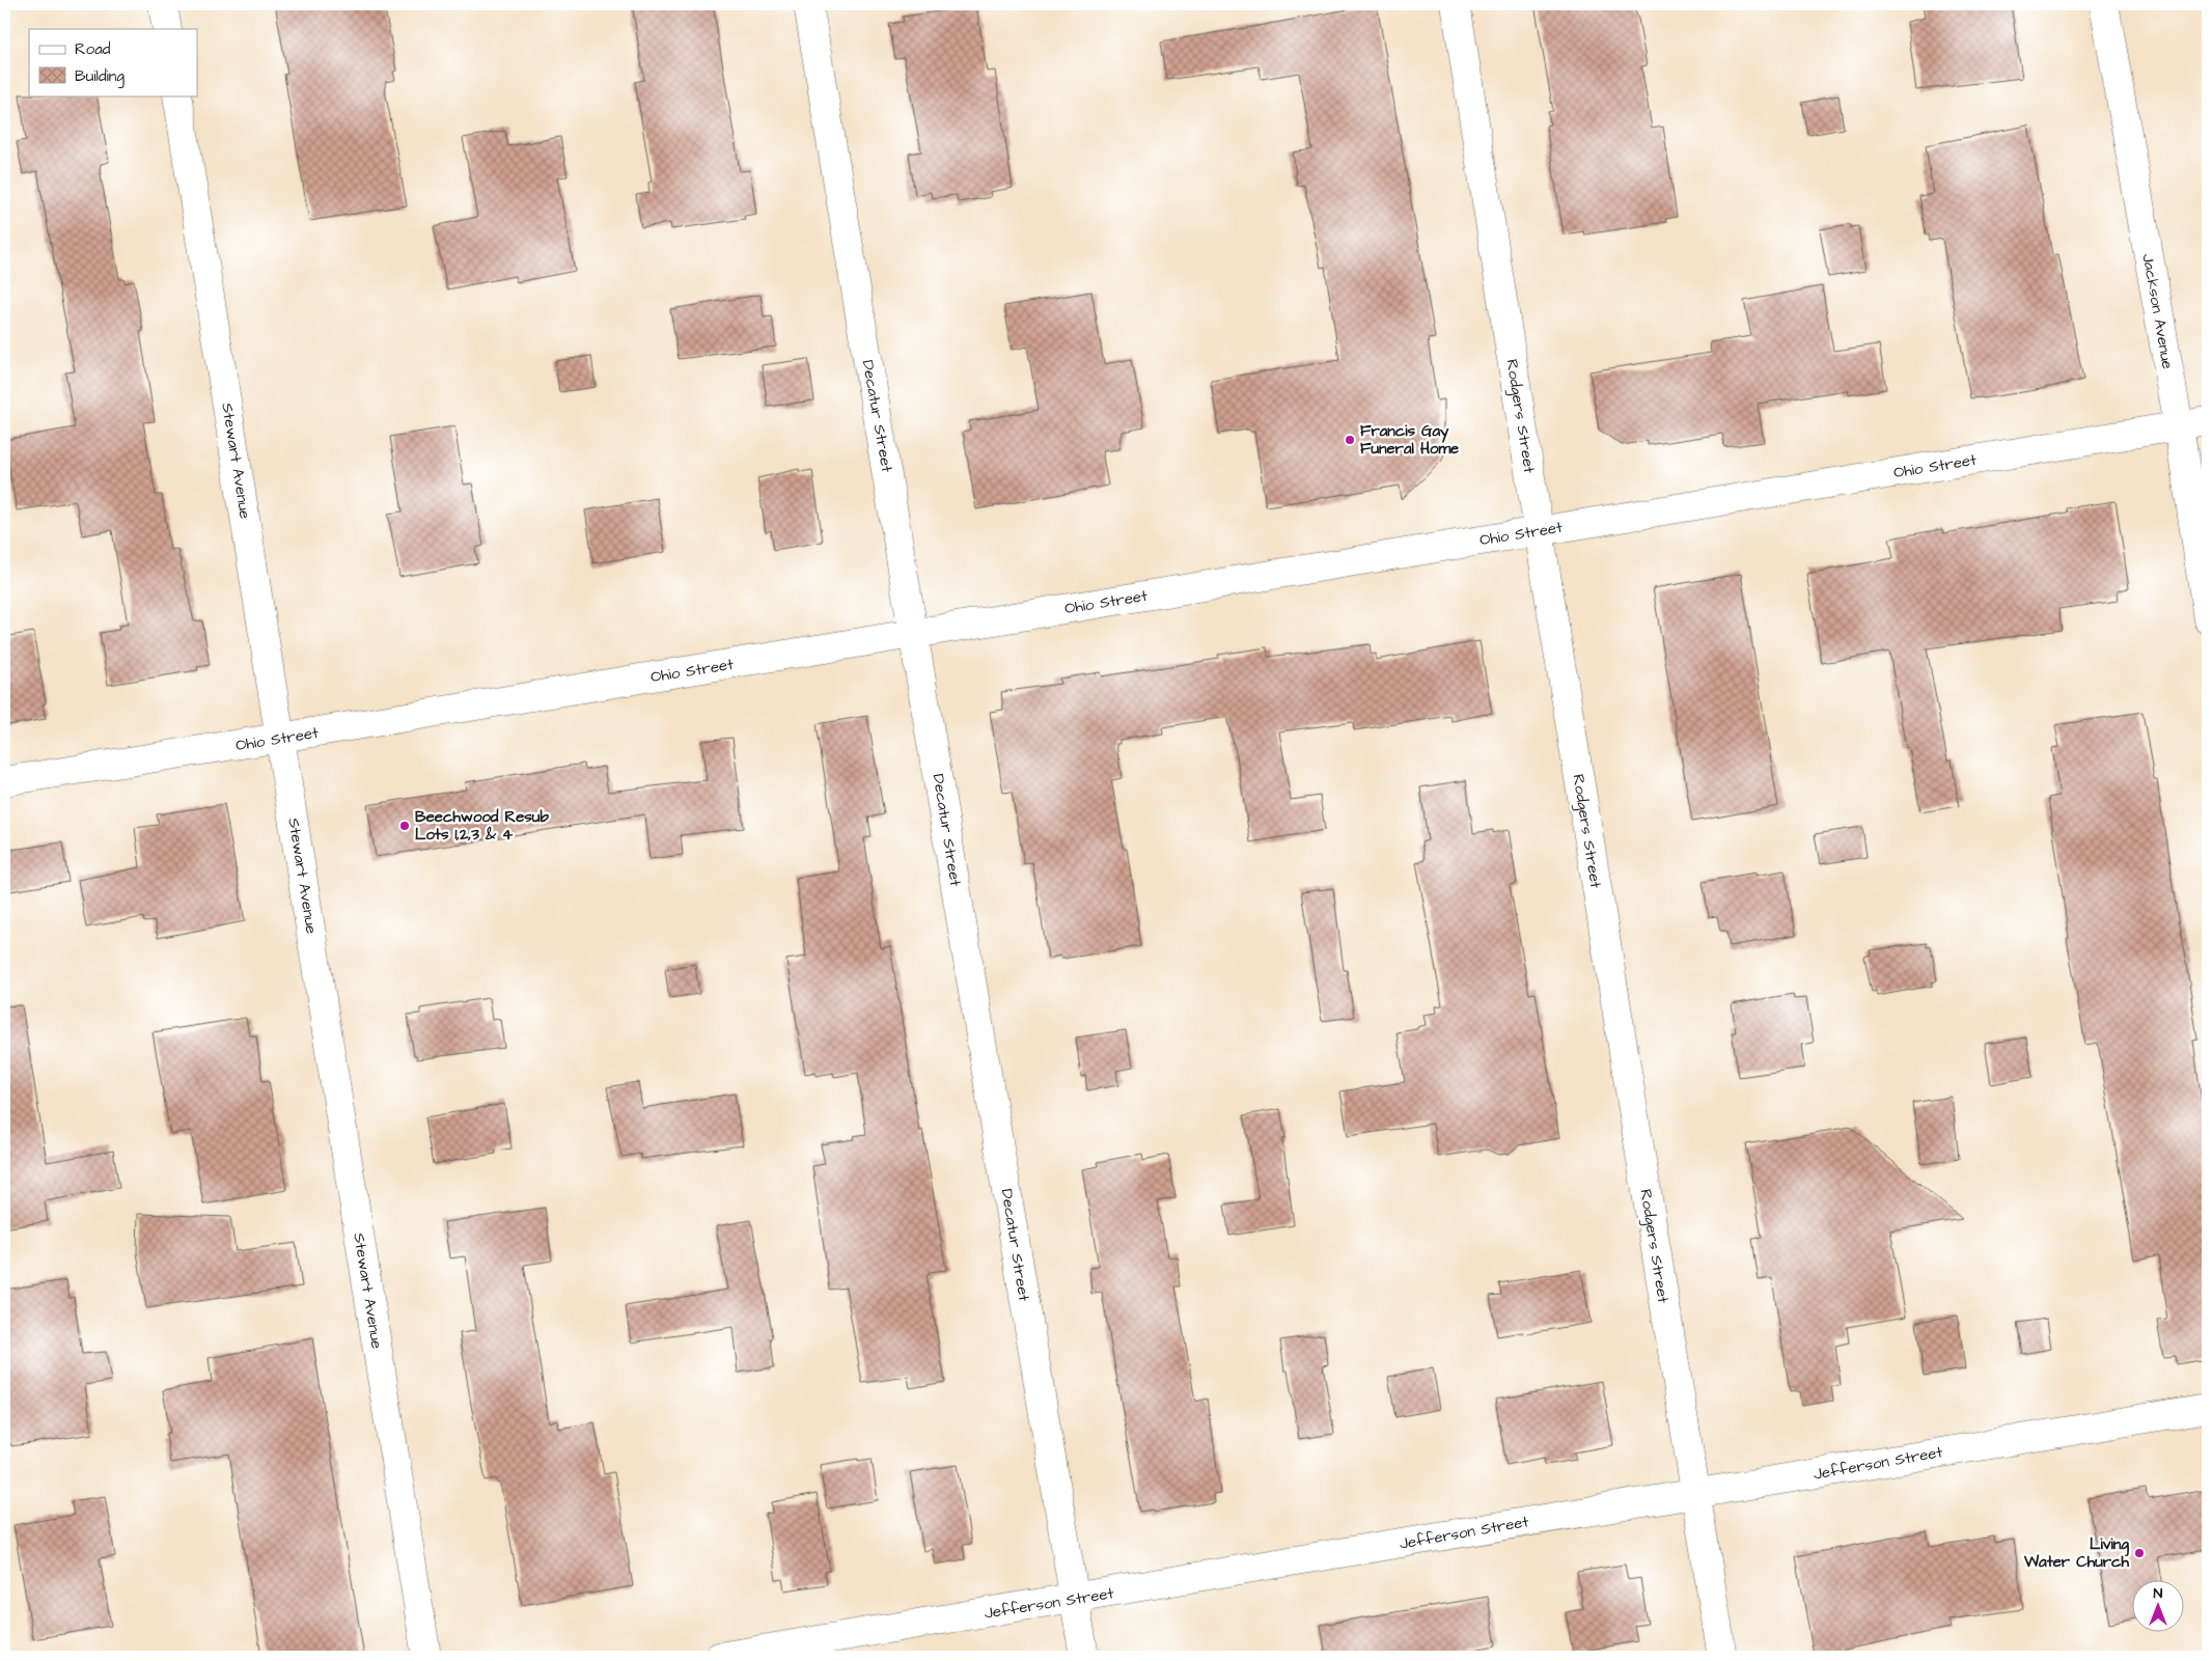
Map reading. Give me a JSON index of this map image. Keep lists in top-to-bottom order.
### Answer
{
  "streets": {
    "street": [
      "Jackson Avenue",
      "Decatur Street",
      "Rodgers Street",
      "Stewart Avenue",
      "Ohio Street",
      "Jefferson Street"
    ]
  },
  "crossings": [
    ["Jackson Avenue", "Ohio Street"],
    ["Decatur Street", "Ohio Street"],
    ["Decatur Street", "Jefferson Street"],
    ["Rodgers Street", "Ohio Street"],
    ["Rodgers Street", "Jefferson Street"],
    ["Stewart Avenue", "Ohio Street"]
  ],
  "places": ["Francis Gay Funeral Home", "Beechwood Resub Lots 1,2,3 & 4", "Living Water Church"],
  "legend": ["Road", "Building"],
  "north": "top"
}
